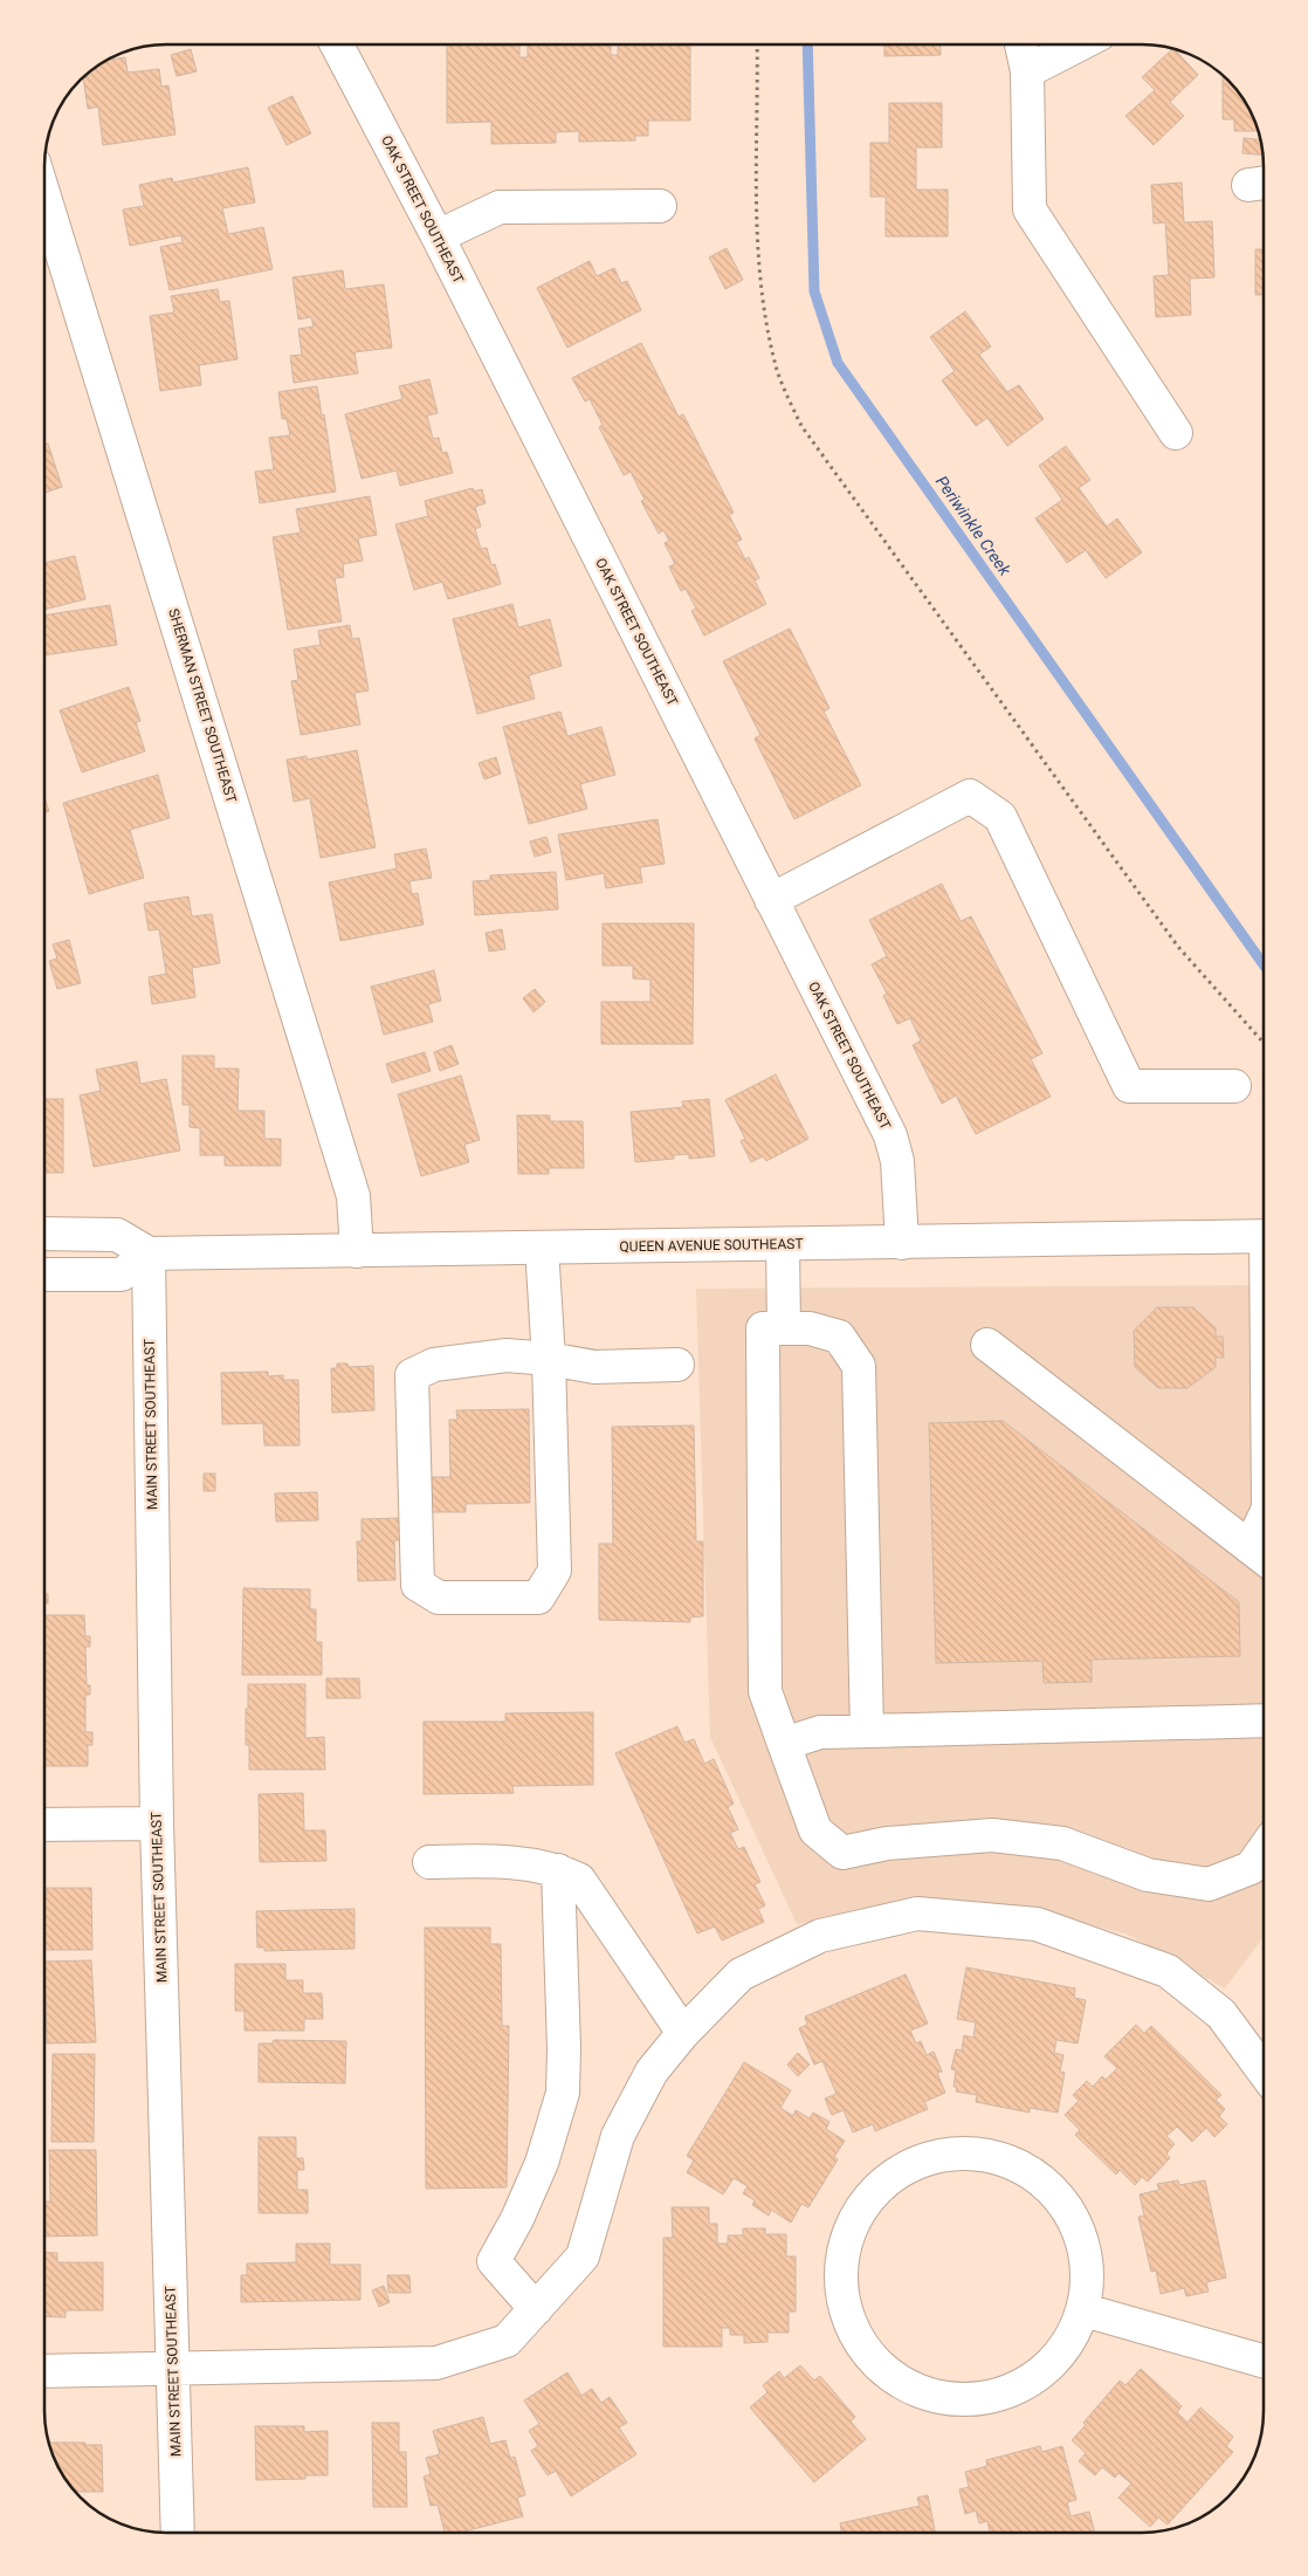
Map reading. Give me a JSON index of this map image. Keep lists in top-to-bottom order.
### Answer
{
  "streets": {
    "street": [
      "OAK STREET SOUTHEAST",
      "SHERMAN STREET SOUTHEAST",
      "QUEEN AVENUE SOUTHEAST",
      "MAIN STREET SOUTHEAST"
    ]
  },
  "crossings": [
    ["OAK STREET SOUTHEAST", "QUEEN AVENUE SOUTHEAST"],
    ["SHERMAN STREET SOUTHEAST", "QUEEN AVENUE SOUTHEAST"],
    ["QUEEN AVENUE SOUTHEAST", "MAIN STREET SOUTHEAST"]
  ],
  "water": ["Periwinkle Creek"]
}
